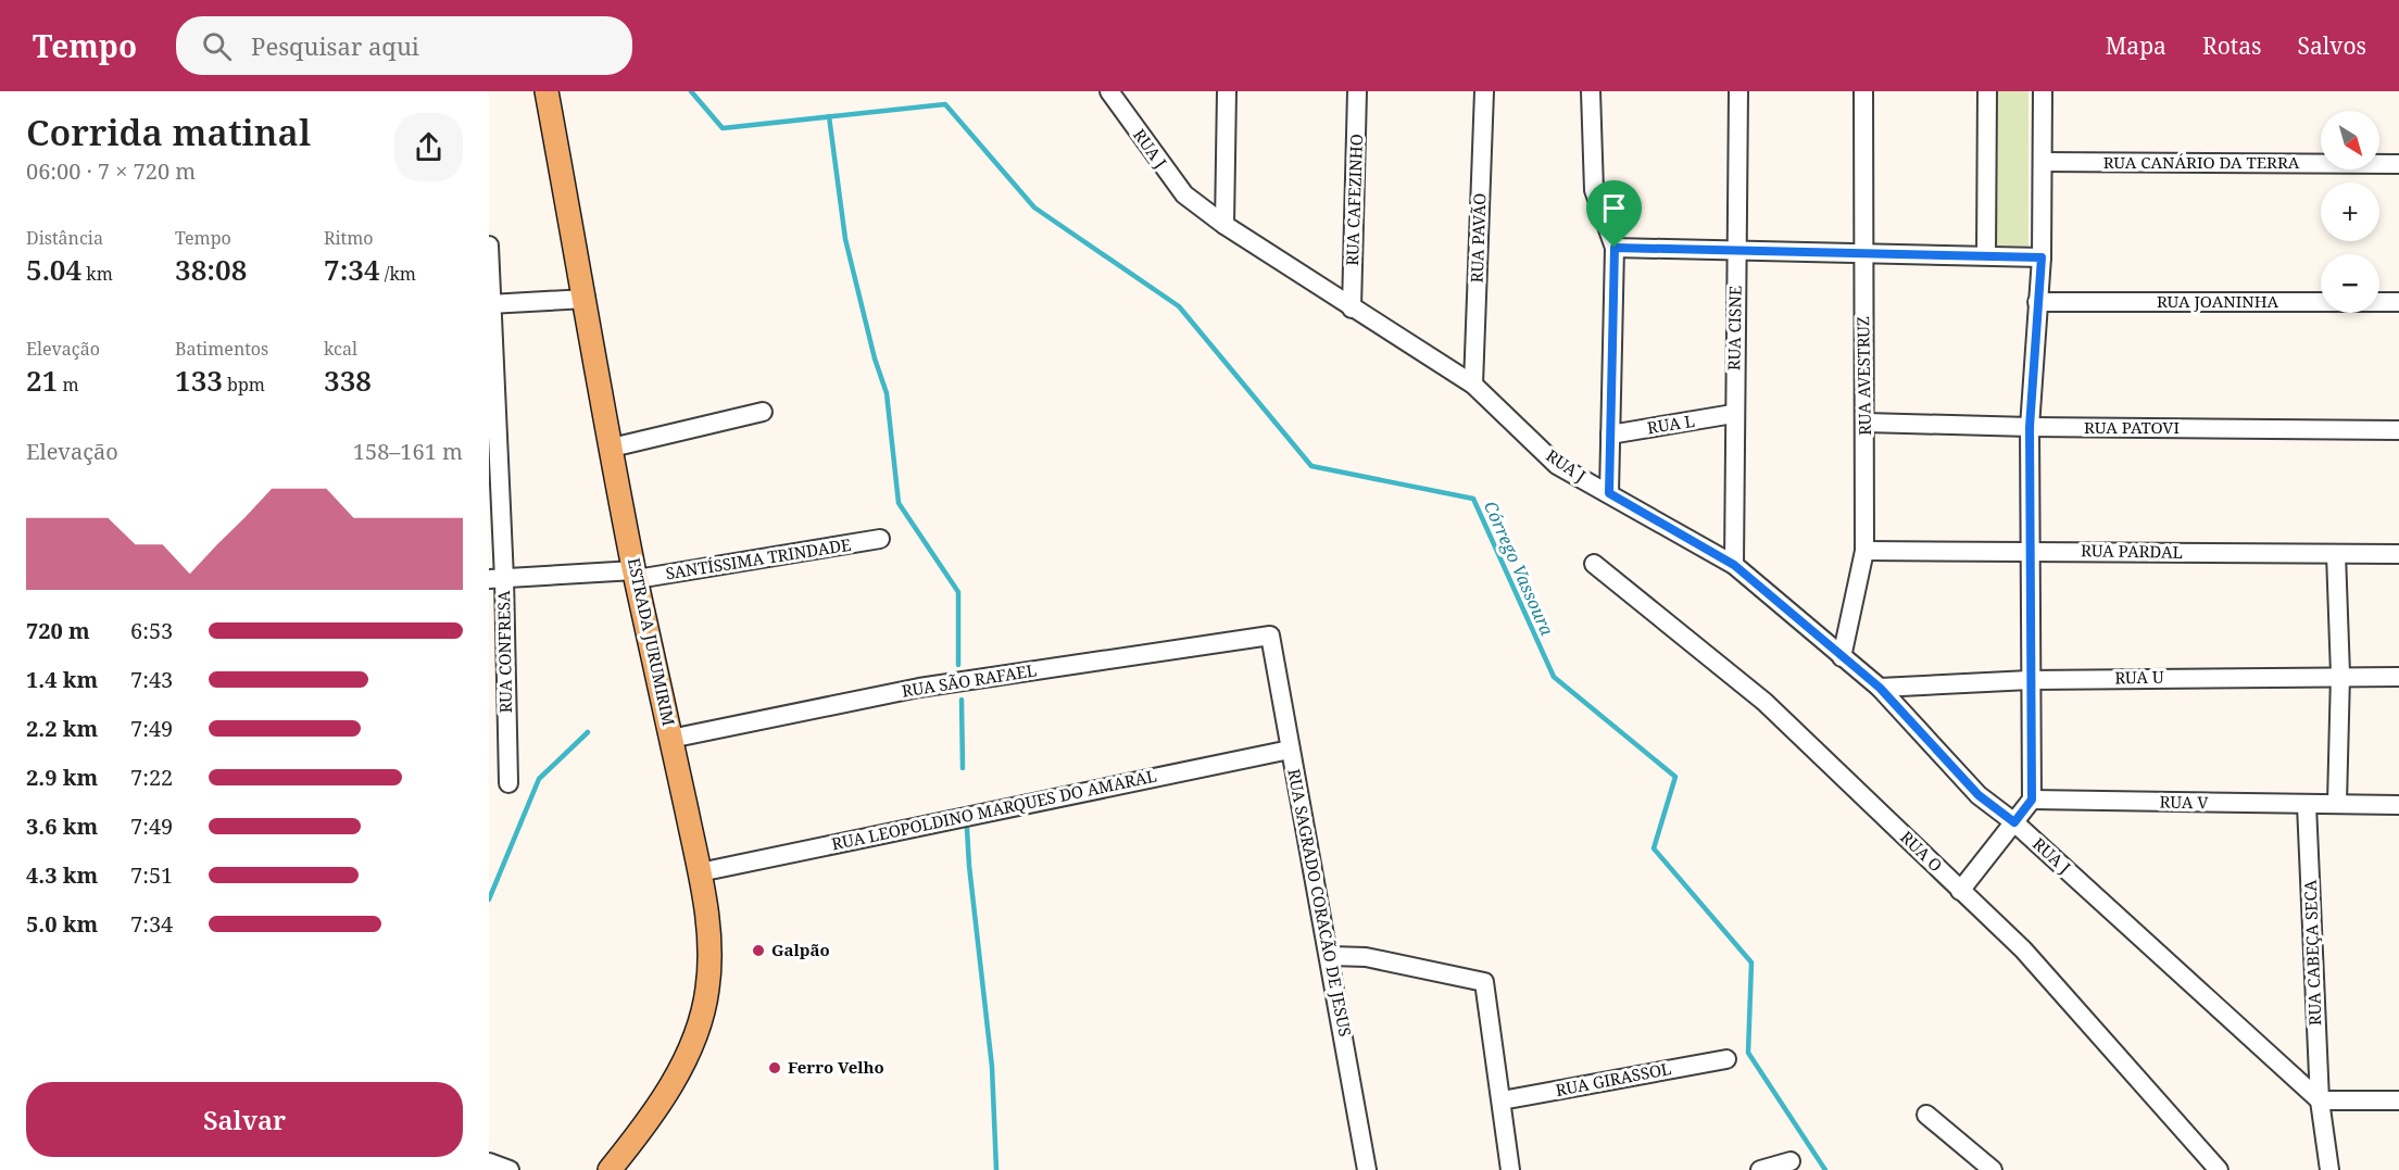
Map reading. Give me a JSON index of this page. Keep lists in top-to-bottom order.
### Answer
{
  "streets": {
    "main road": ["ESTRADA JURUMIRIM"],
    "street": [
      "RUA J",
      "RUA CANÁRIO DA TERRA",
      "RUA CAFEZINHO",
      "RUA PAVÃO",
      "RUA JOANINHA",
      "RUA CISNE",
      "RUA AVESTRUZ",
      "RUA L",
      "RUA PATOVI",
      "RUA PARDAL",
      "SANTÍSSIMA TRINDADE",
      "RUA CONFRESA",
      "RUA U",
      "RUA SÃO RAFAEL",
      "RUA V",
      "RUA LEOPOLDINO MARQUES DO AMARAL",
      "RUA O",
      "RUA SAGRADO CORACÃO DE JESUS",
      "RUA CABEÇA SECA",
      "RUA GIRASSOL"
    ]
  },
  "crossings": [
    ["RUA J", "RUA CAFEZINHO"],
    ["RUA J", "RUA PAVÃO"],
    ["RUA J", "RUA CISNE"],
    ["RUA J", "RUA AVESTRUZ"],
    ["RUA J", "RUA U"],
    ["RUA J", "RUA CABEÇA SECA"],
    ["RUA CISNE", "RUA L"],
    ["RUA AVESTRUZ", "RUA PATOVI"],
    ["RUA AVESTRUZ", "RUA PARDAL"],
    ["SANTÍSSIMA TRINDADE", "ESTRADA JURUMIRIM"],
    ["SANTÍSSIMA TRINDADE", "RUA CONFRESA"],
    ["ESTRADA JURUMIRIM", "RUA SÃO RAFAEL"],
    ["ESTRADA JURUMIRIM", "RUA LEOPOLDINO MARQUES DO AMARAL"],
    ["RUA SÃO RAFAEL", "RUA SAGRADO CORACÃO DE JESUS"],
    ["RUA V", "RUA CABEÇA SECA"],
    ["RUA LEOPOLDINO MARQUES DO AMARAL", "RUA SAGRADO CORACÃO DE JESUS"]
  ],
  "water": ["Córrego Vassoura"],
  "places": ["Galpão", "Ferro Velho"],
  "north": "bottom right",
  "page": {
    "header": "Tempo",
    "search": "Pesquisar aqui",
    "nav": ["Mapa", "Rotas", "Salvos"],
    "heading": ["Corrida matinal", "06:00 · 7 × 720 m"],
    "map_buttons": ["+", "−"],
    "stats": [
      ["Distância", "5.04 km"],
      ["Tempo", "38:08"],
      ["Ritmo", "7:34 /km"],
      ["Elevação", "21 m"],
      ["Batimentos", "133 bpm"],
      ["kcal", "338"]
    ],
    "chart": ["Elevação", "158–161 m"],
    "list": [
      {
        "name": "720 m",
        "note": "6:53"
      },
      {
        "name": "1.4 km",
        "note": "7:43"
      },
      {
        "name": "2.2 km",
        "note": "7:49"
      },
      {
        "name": "2.9 km",
        "note": "7:22"
      },
      {
        "name": "3.6 km",
        "note": "7:49"
      },
      {
        "name": "4.3 km",
        "note": "7:51"
      },
      {
        "name": "5.0 km",
        "note": "7:34"
      }
    ],
    "buttons": "Salvar"
  }
}
